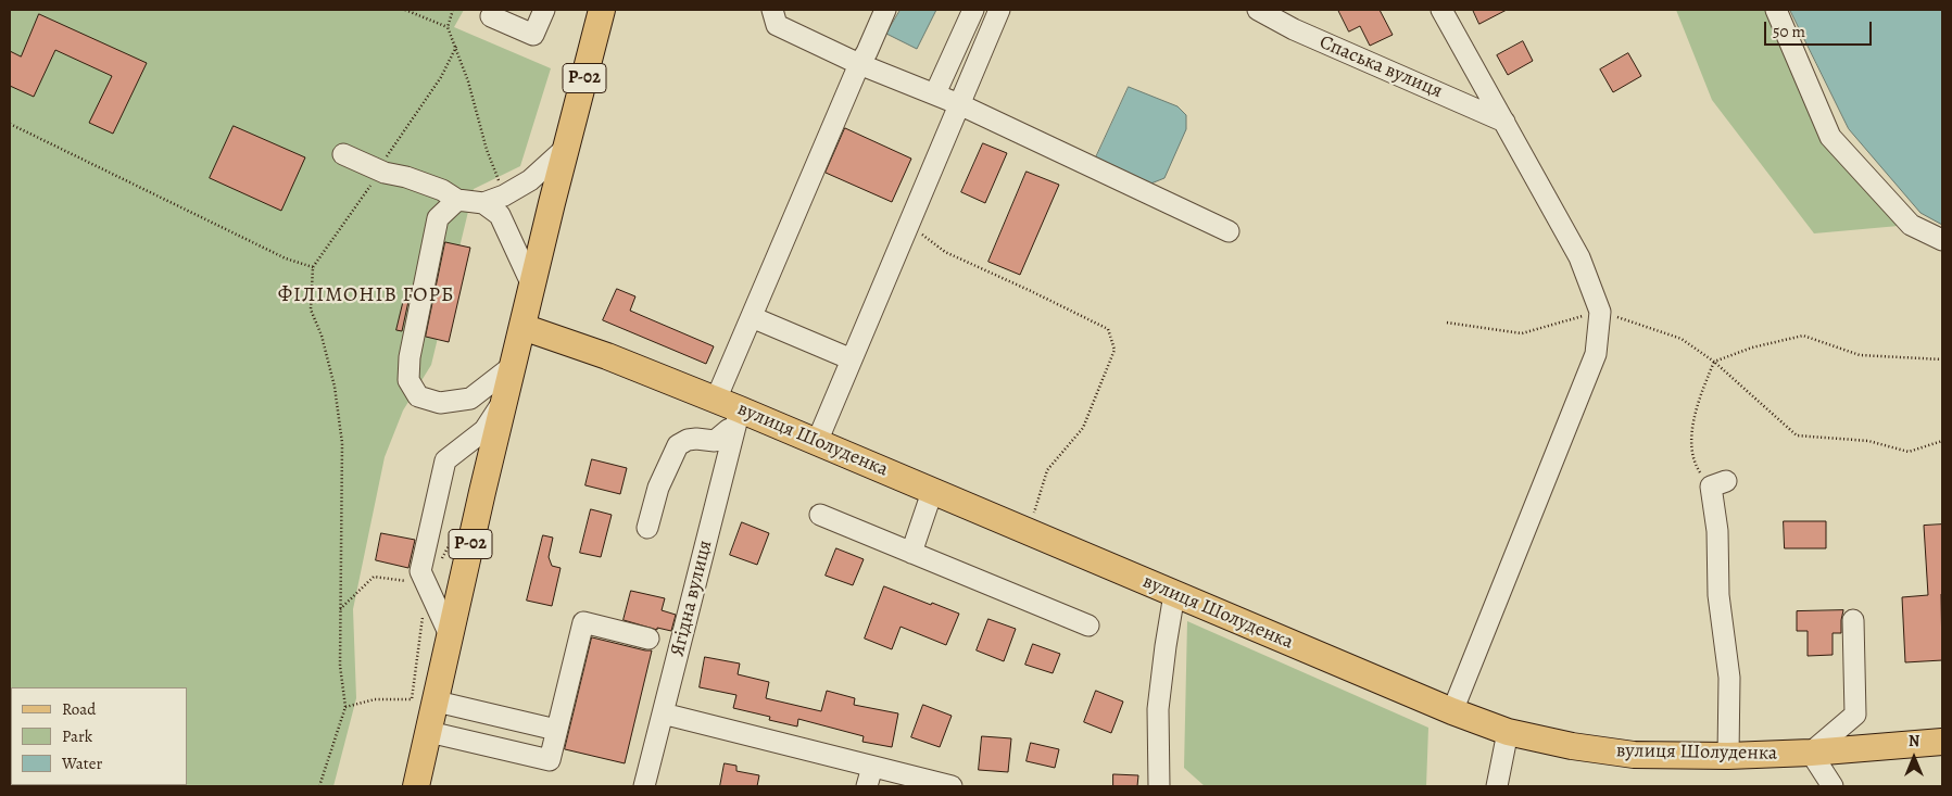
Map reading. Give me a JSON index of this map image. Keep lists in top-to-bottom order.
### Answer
{
  "streets": {
    "main road": ["Р-02", "вулиця Шолуденка"],
    "street": ["Спаська вулиця", "Ягідна вулиця"]
  },
  "crossings": [
    ["Р-02", "вулиця Шолуденка"],
    ["вулиця Шолуденка", "Ягідна вулиця"]
  ],
  "districts": ["ФІЛІМОНІВ ГОРБ"],
  "legend": ["Road", "Park", "Water"],
  "scale_bar": "50 m",
  "north": "top"
}
